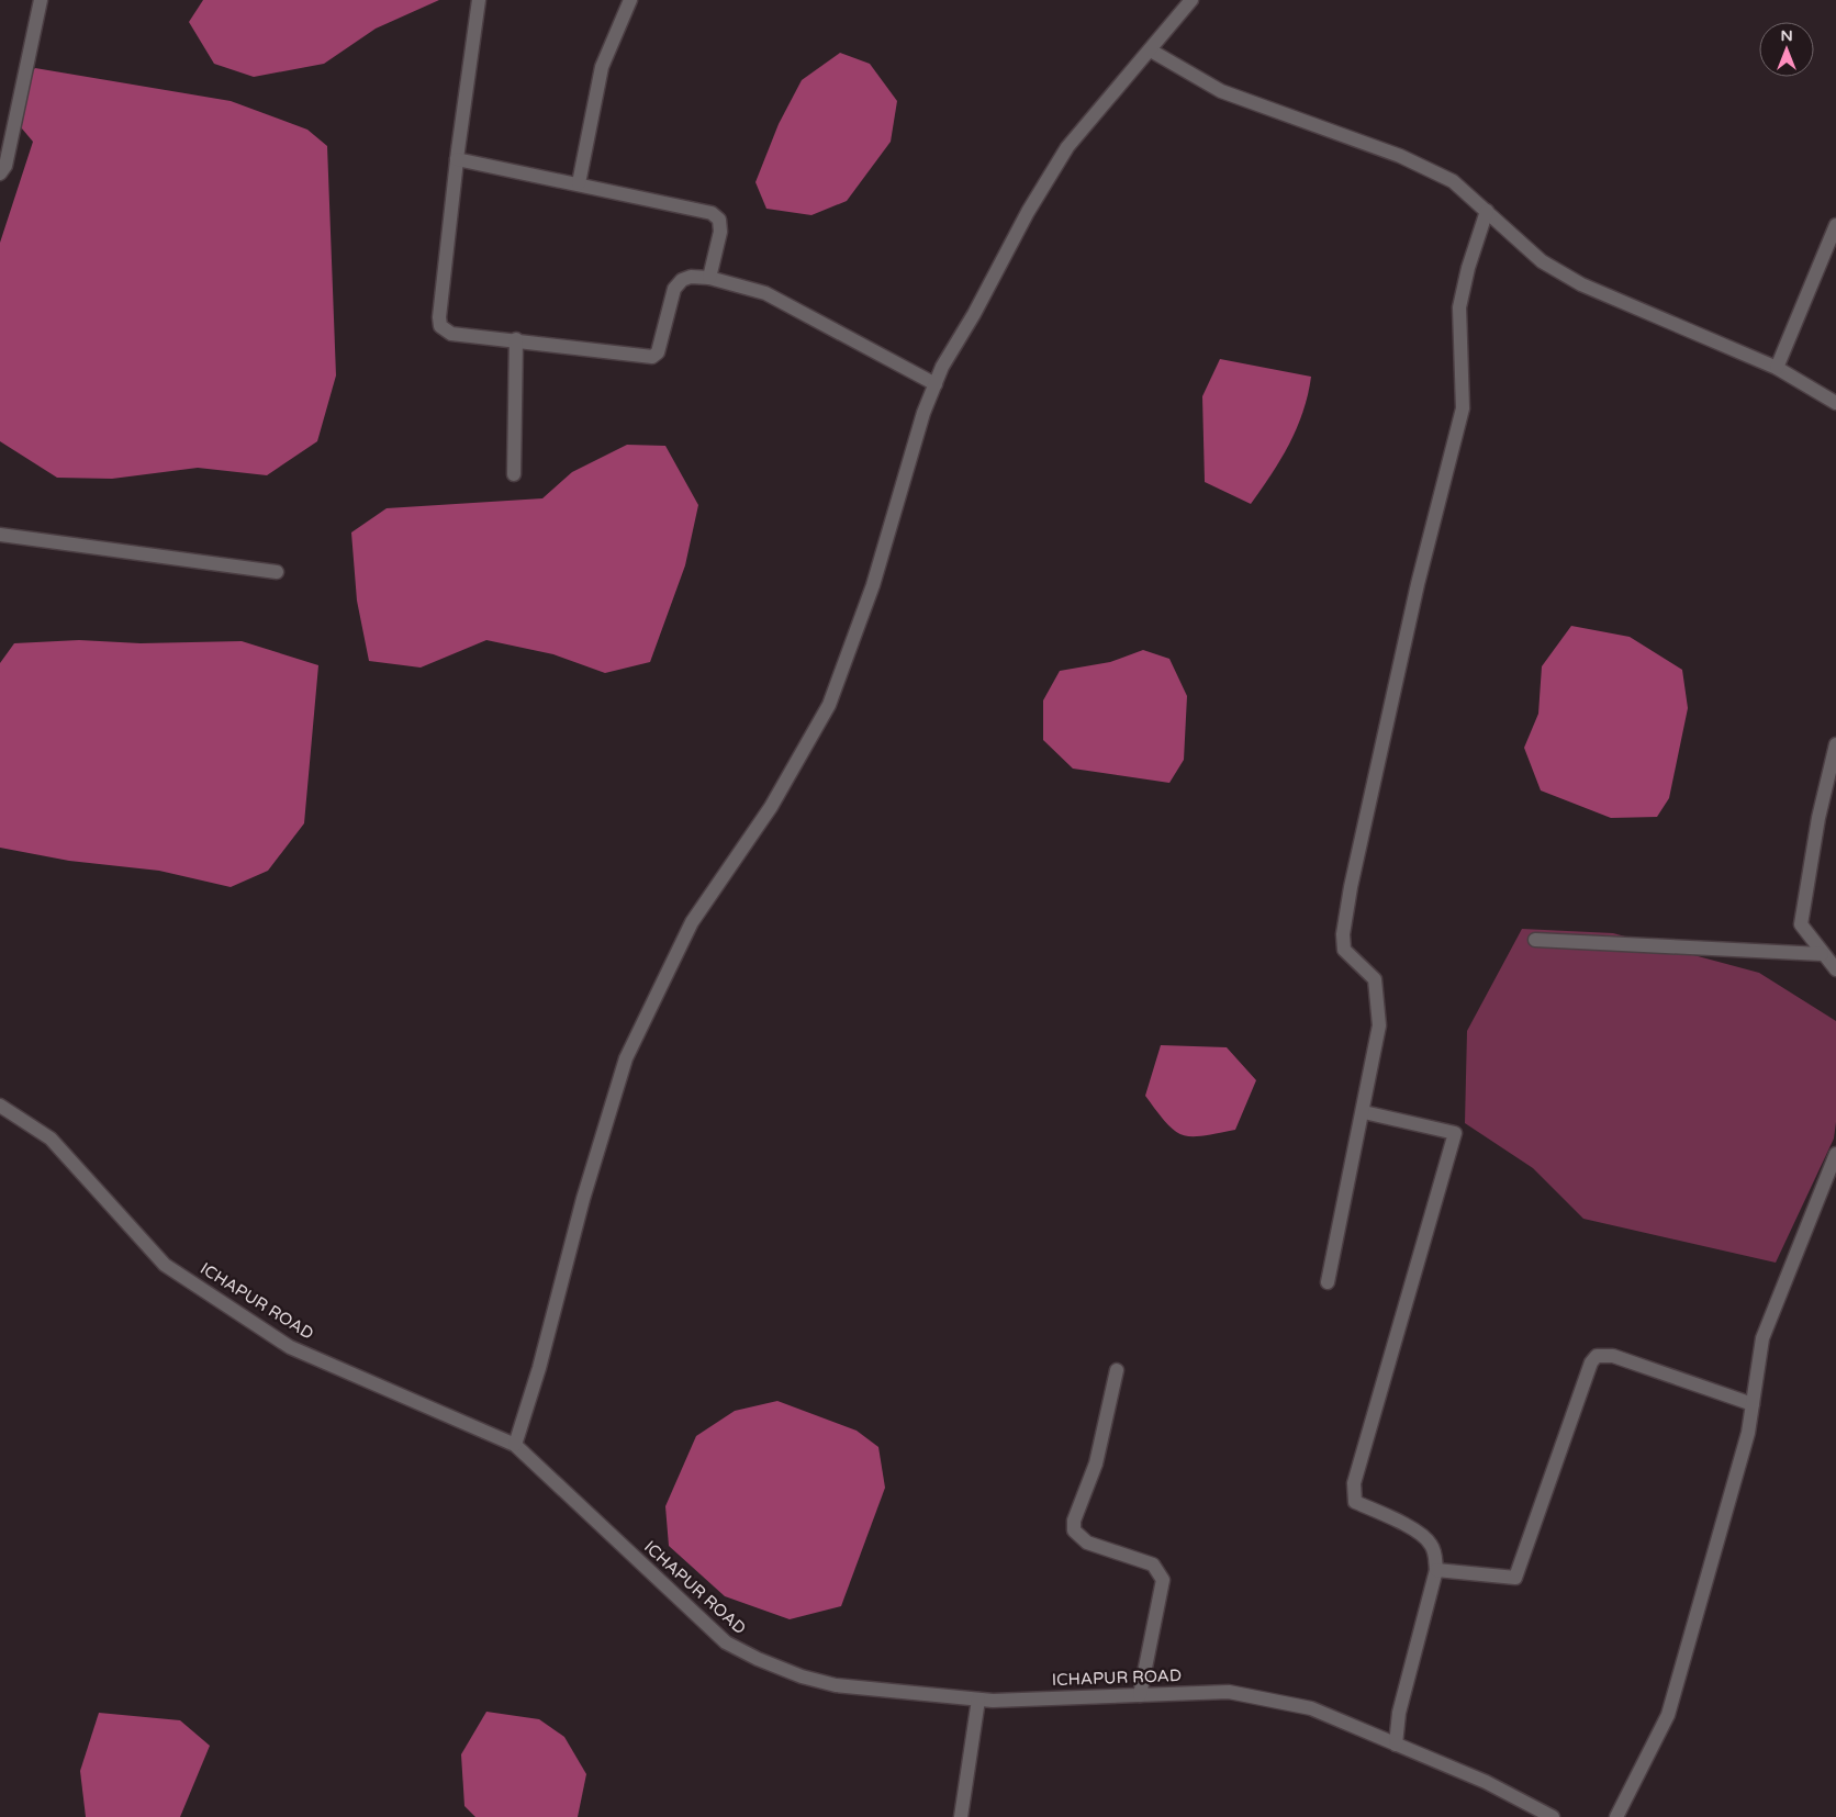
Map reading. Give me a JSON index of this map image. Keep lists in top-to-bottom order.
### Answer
{
  "streets": {
    "street": ["ICHAPUR ROAD"]
  },
  "north": "top"
}
